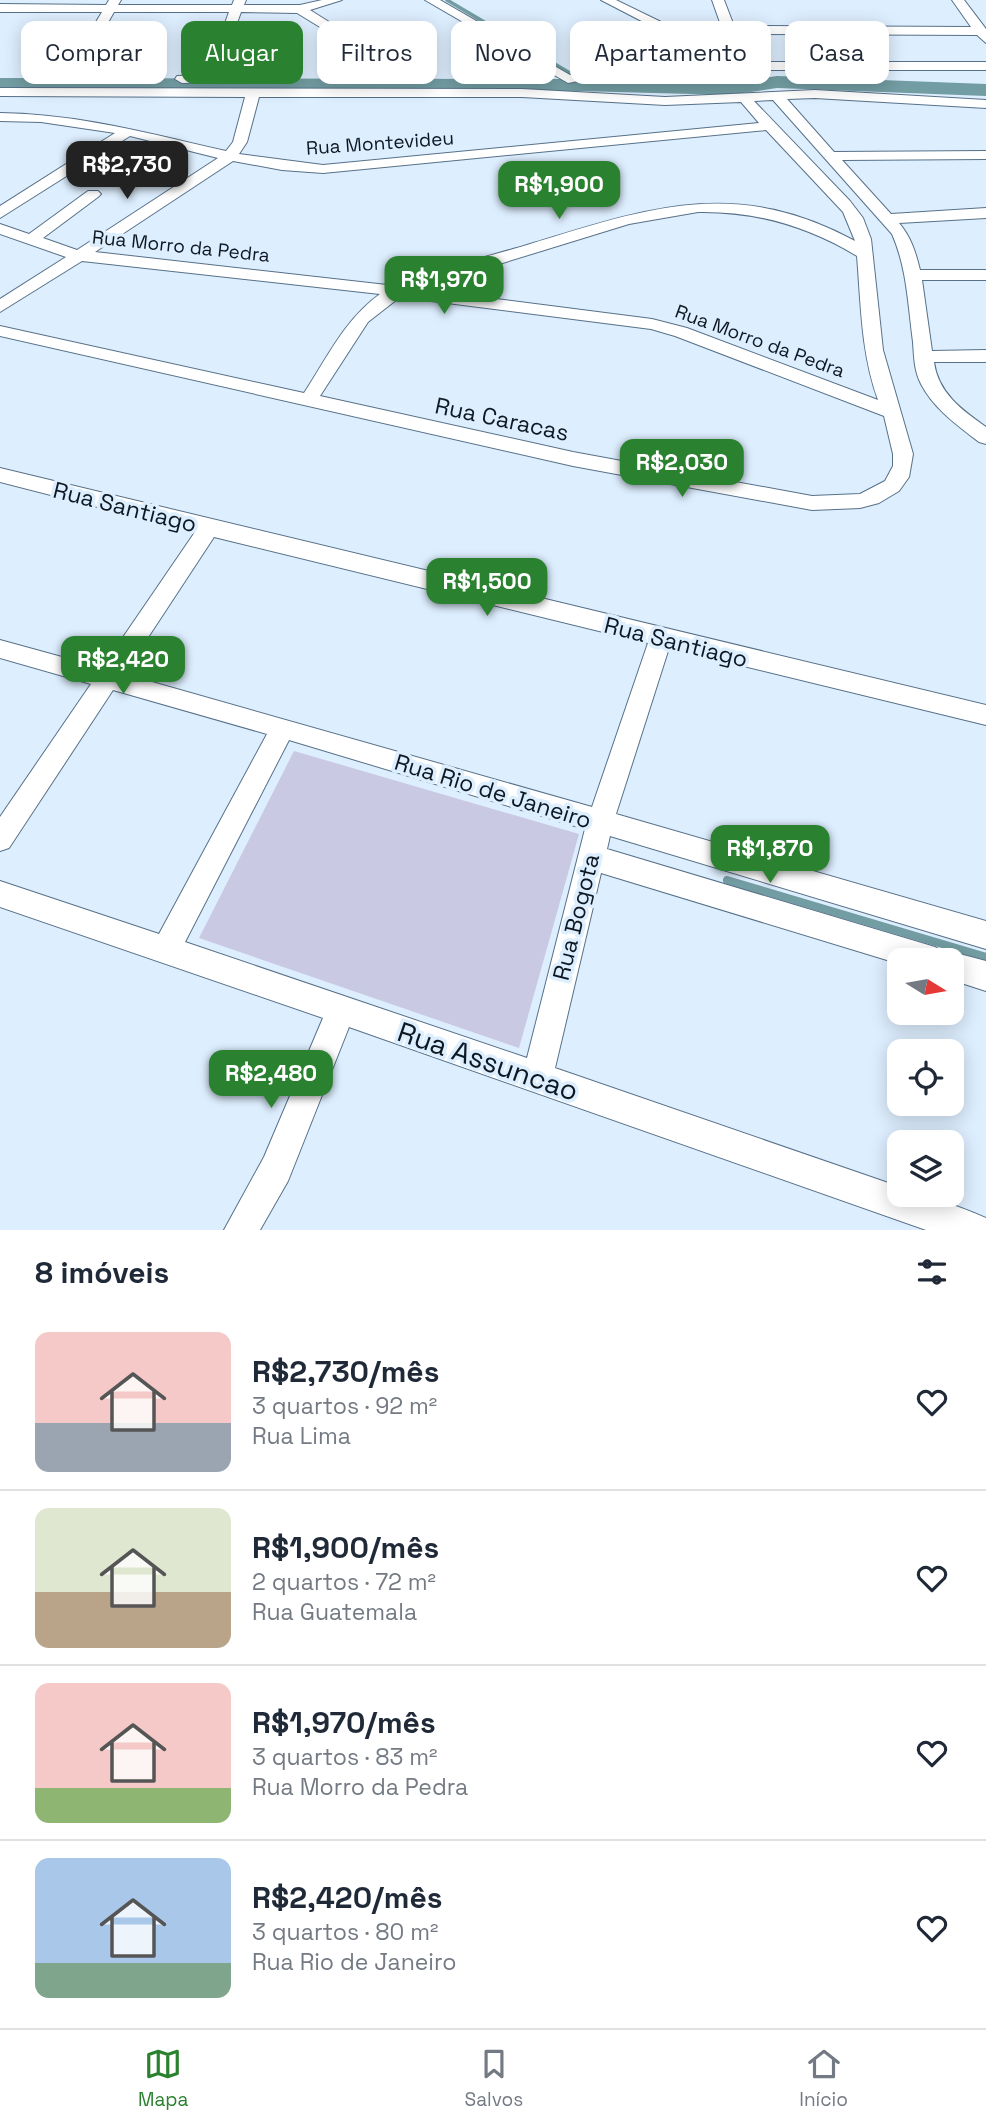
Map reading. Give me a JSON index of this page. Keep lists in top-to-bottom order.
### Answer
{
  "streets": {
    "street": [
      "Rua Montevideu",
      "Rua Morro da Pedra",
      "Rua Caracas",
      "Rua Santiago",
      "Rua Rio de Janeiro",
      "Rua Bogota",
      "Rua Assuncao"
    ]
  },
  "crossings": [
    ["Rua Montevideu", "Rua Caracas"],
    ["Rua Morro da Pedra", "Rua Caracas"],
    ["Rua Santiago", "Rua Bogota"],
    ["Rua Rio de Janeiro", "Rua Bogota"],
    ["Rua Bogota", "Rua Assuncao"]
  ],
  "north": "right",
  "page": {
    "chip": [
      "Comprar",
      "Alugar",
      "Filtros",
      "Novo",
      "Apartamento",
      "Casa"
    ],
    "price": [
      "R$2,730",
      "R$1,900",
      "R$1,970",
      "R$2,030",
      "R$1,500",
      "R$2,420",
      "R$1,870",
      "R$2,480"
    ],
    "heading": "8 imóveis",
    "list": [
      {
        "name": "R$2,730/mês",
        "note": "3 quartos · 92 m² · Rua Lima"
      },
      {
        "name": "R$1,900/mês",
        "note": "2 quartos · 72 m² · Rua Guatemala"
      },
      {
        "name": "R$1,970/mês",
        "note": "3 quartos · 83 m² · Rua Morro da Pedra"
      },
      {
        "name": "R$2,420/mês",
        "note": "3 quartos · 80 m² · Rua Rio de Janeiro"
      }
    ],
    "tabs": ["Mapa", "Salvos", "Início"]
  }
}
